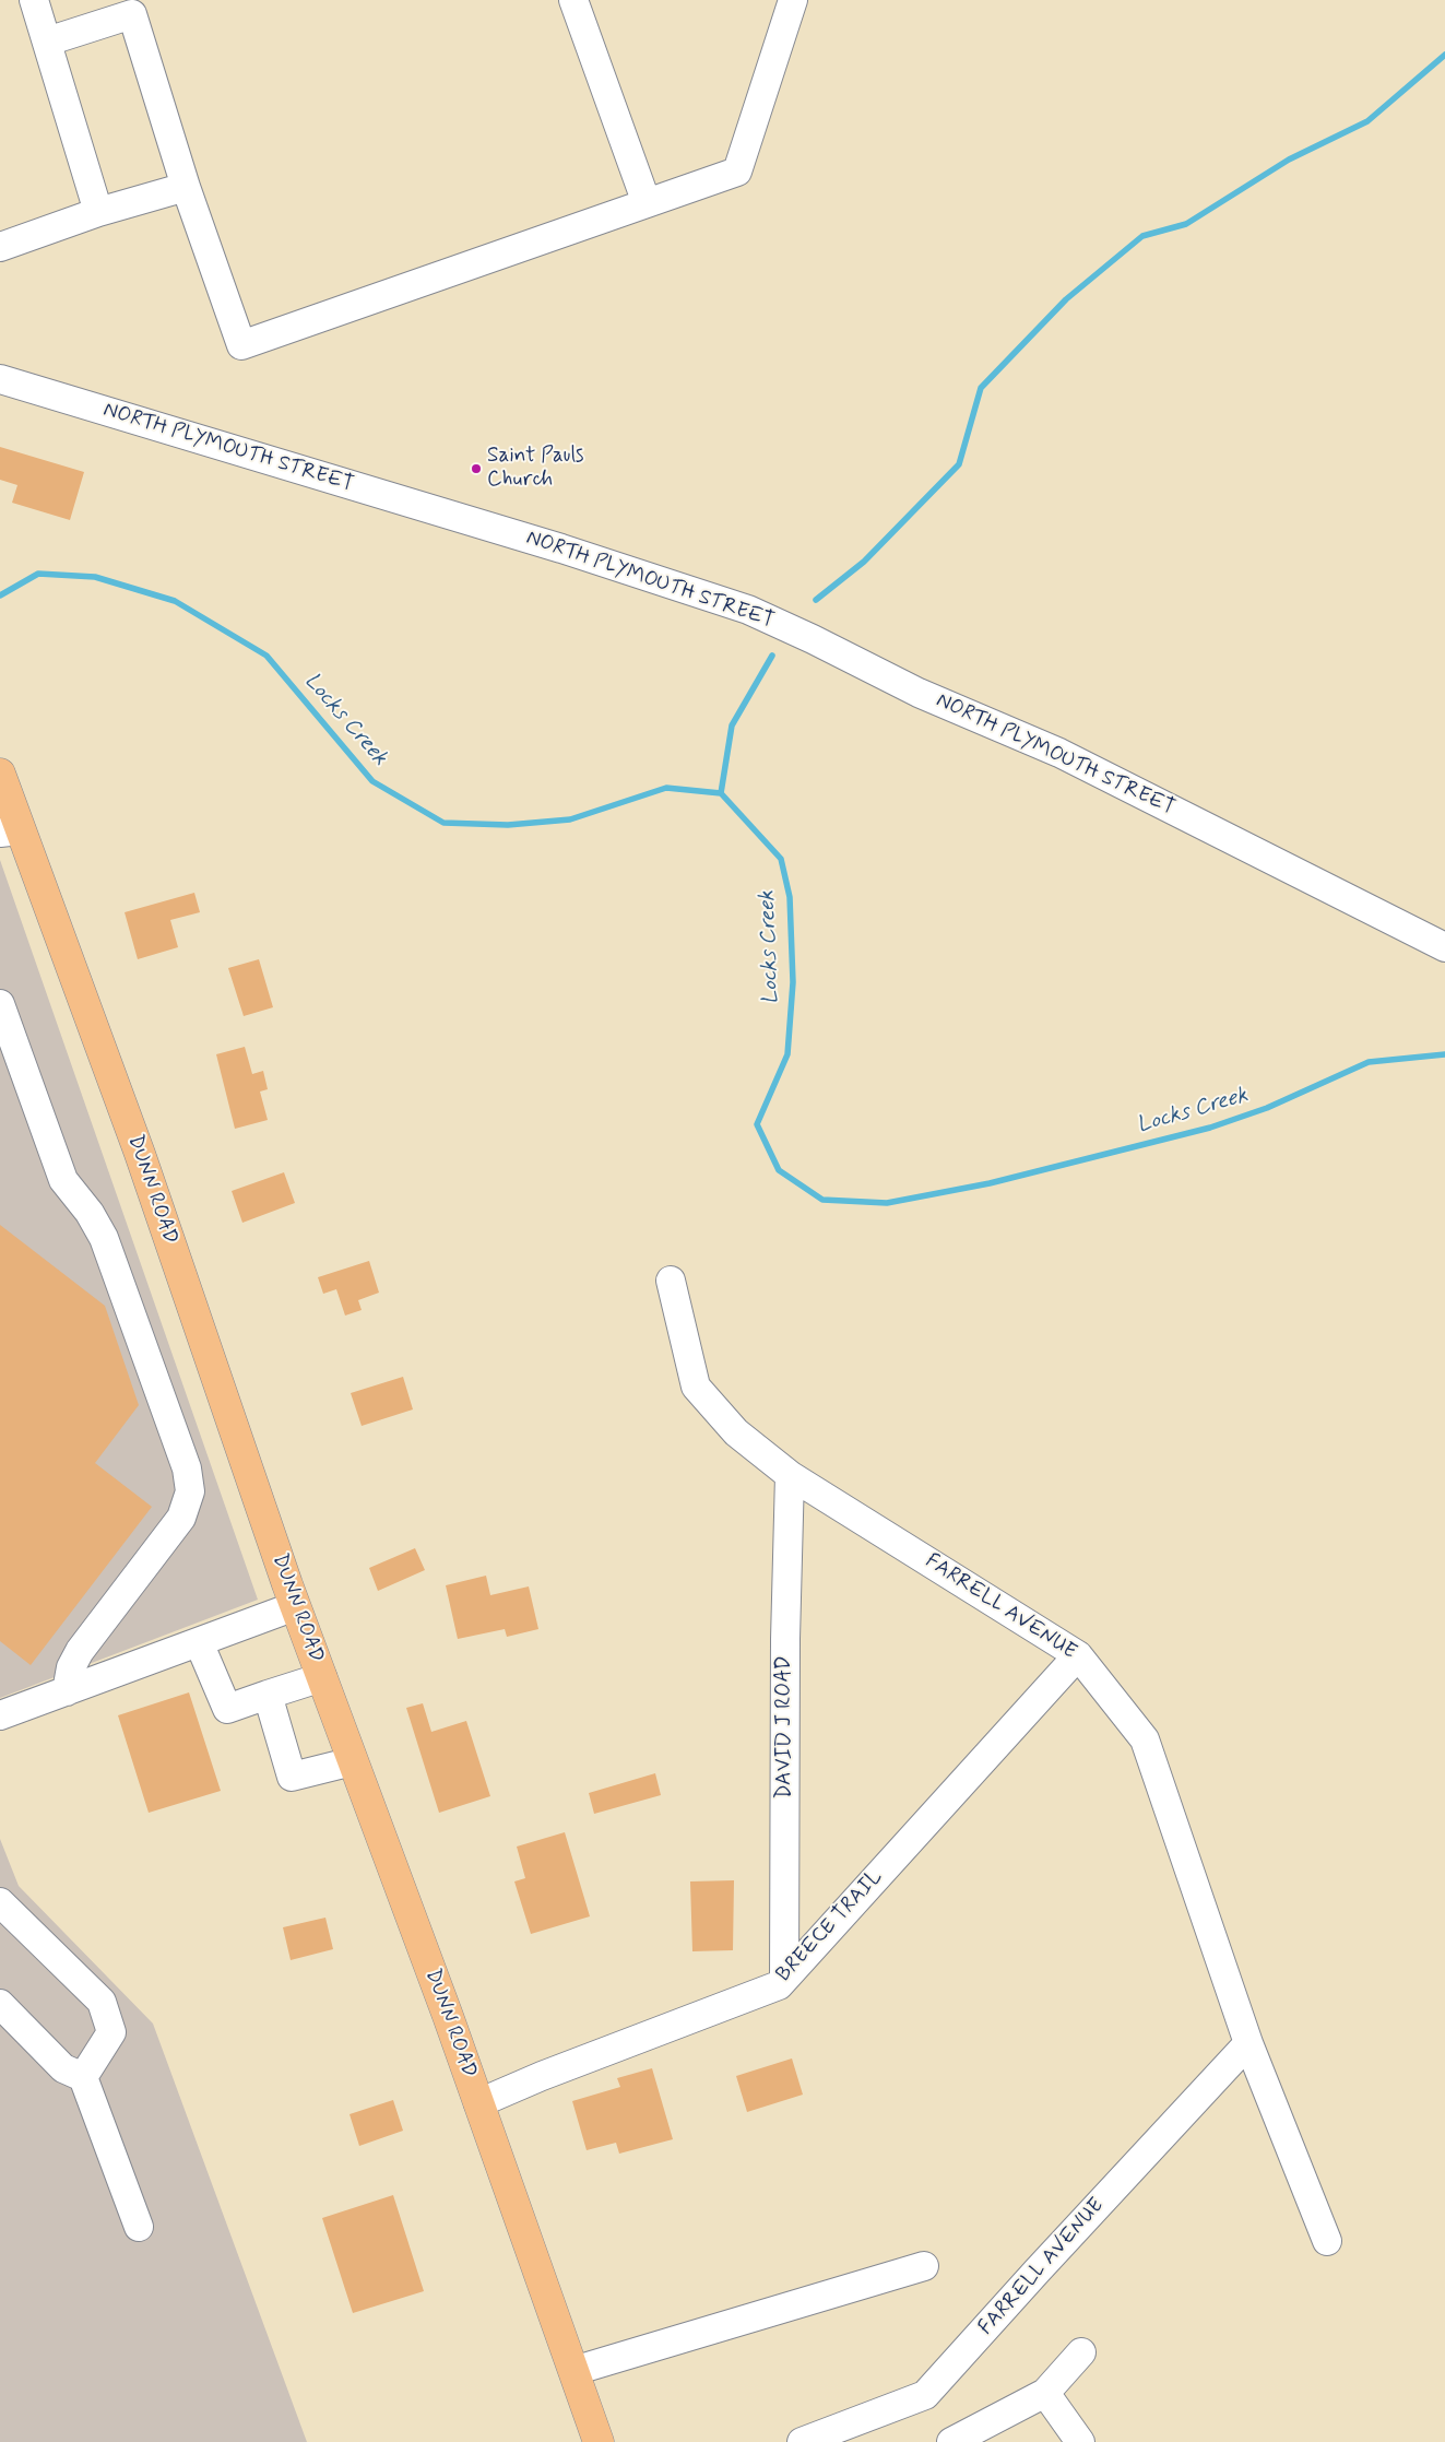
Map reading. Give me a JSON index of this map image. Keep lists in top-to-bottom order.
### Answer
{
  "streets": {
    "main road": ["DUNN ROAD"],
    "street": [
      "NORTH PLYMOUTH STREET",
      "FARRELL AVENUE",
      "DAVID J ROAD",
      "BREECE TRAIL"
    ]
  },
  "crossings": [
    ["DUNN ROAD", "BREECE TRAIL"],
    ["FARRELL AVENUE", "DAVID J ROAD"],
    ["FARRELL AVENUE", "BREECE TRAIL"],
    ["DAVID J ROAD", "BREECE TRAIL"]
  ],
  "water": ["Locks Creek"],
  "places": ["Saint Pauls Church"]
}
